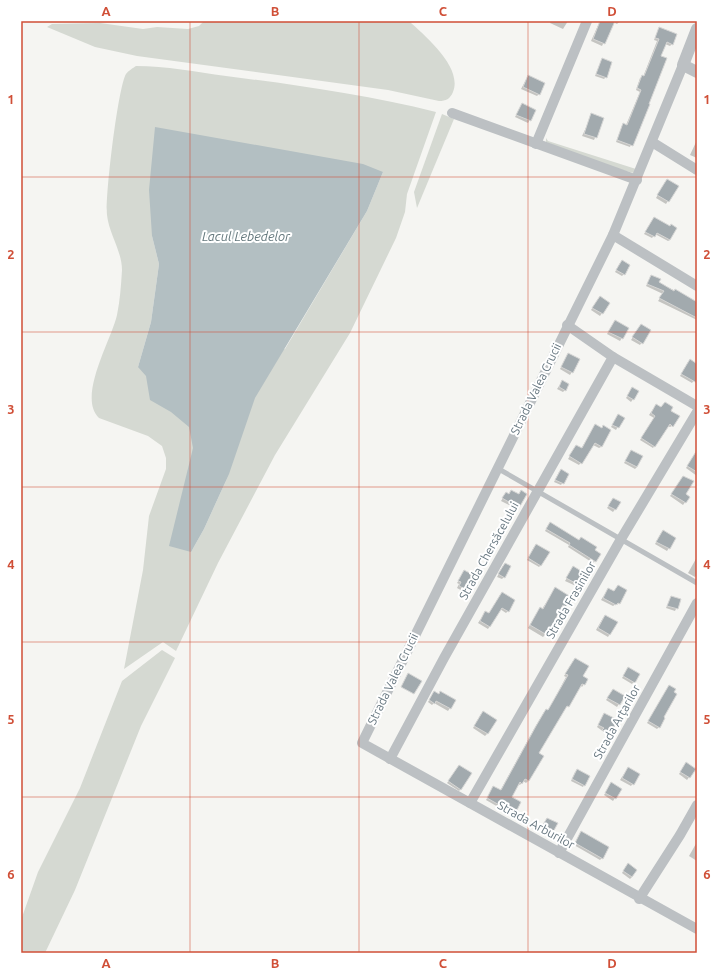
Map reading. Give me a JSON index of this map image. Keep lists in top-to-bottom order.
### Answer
{
  "streets": {
    "street": [
      "Strada Valea Crucii",
      "Strada Chersăcelului",
      "Strada Frasinilor",
      "Strada Arțarilor",
      "Strada Arburilor"
    ]
  },
  "crossings": [
    ["Strada Valea Crucii", "Strada Arburilor"],
    ["Strada Chersăcelului", "Strada Arburilor"],
    ["Strada Frasinilor", "Strada Arburilor"],
    ["Strada Arțarilor", "Strada Arburilor"]
  ],
  "water": ["Lacul Lebedelor"],
  "grid": {
    "columns": [
      "A",
      "B",
      "C",
      "D"
    ],
    "rows": [
      "1",
      "2",
      "3",
      "4",
      "5",
      "6"
    ]
  }
}
